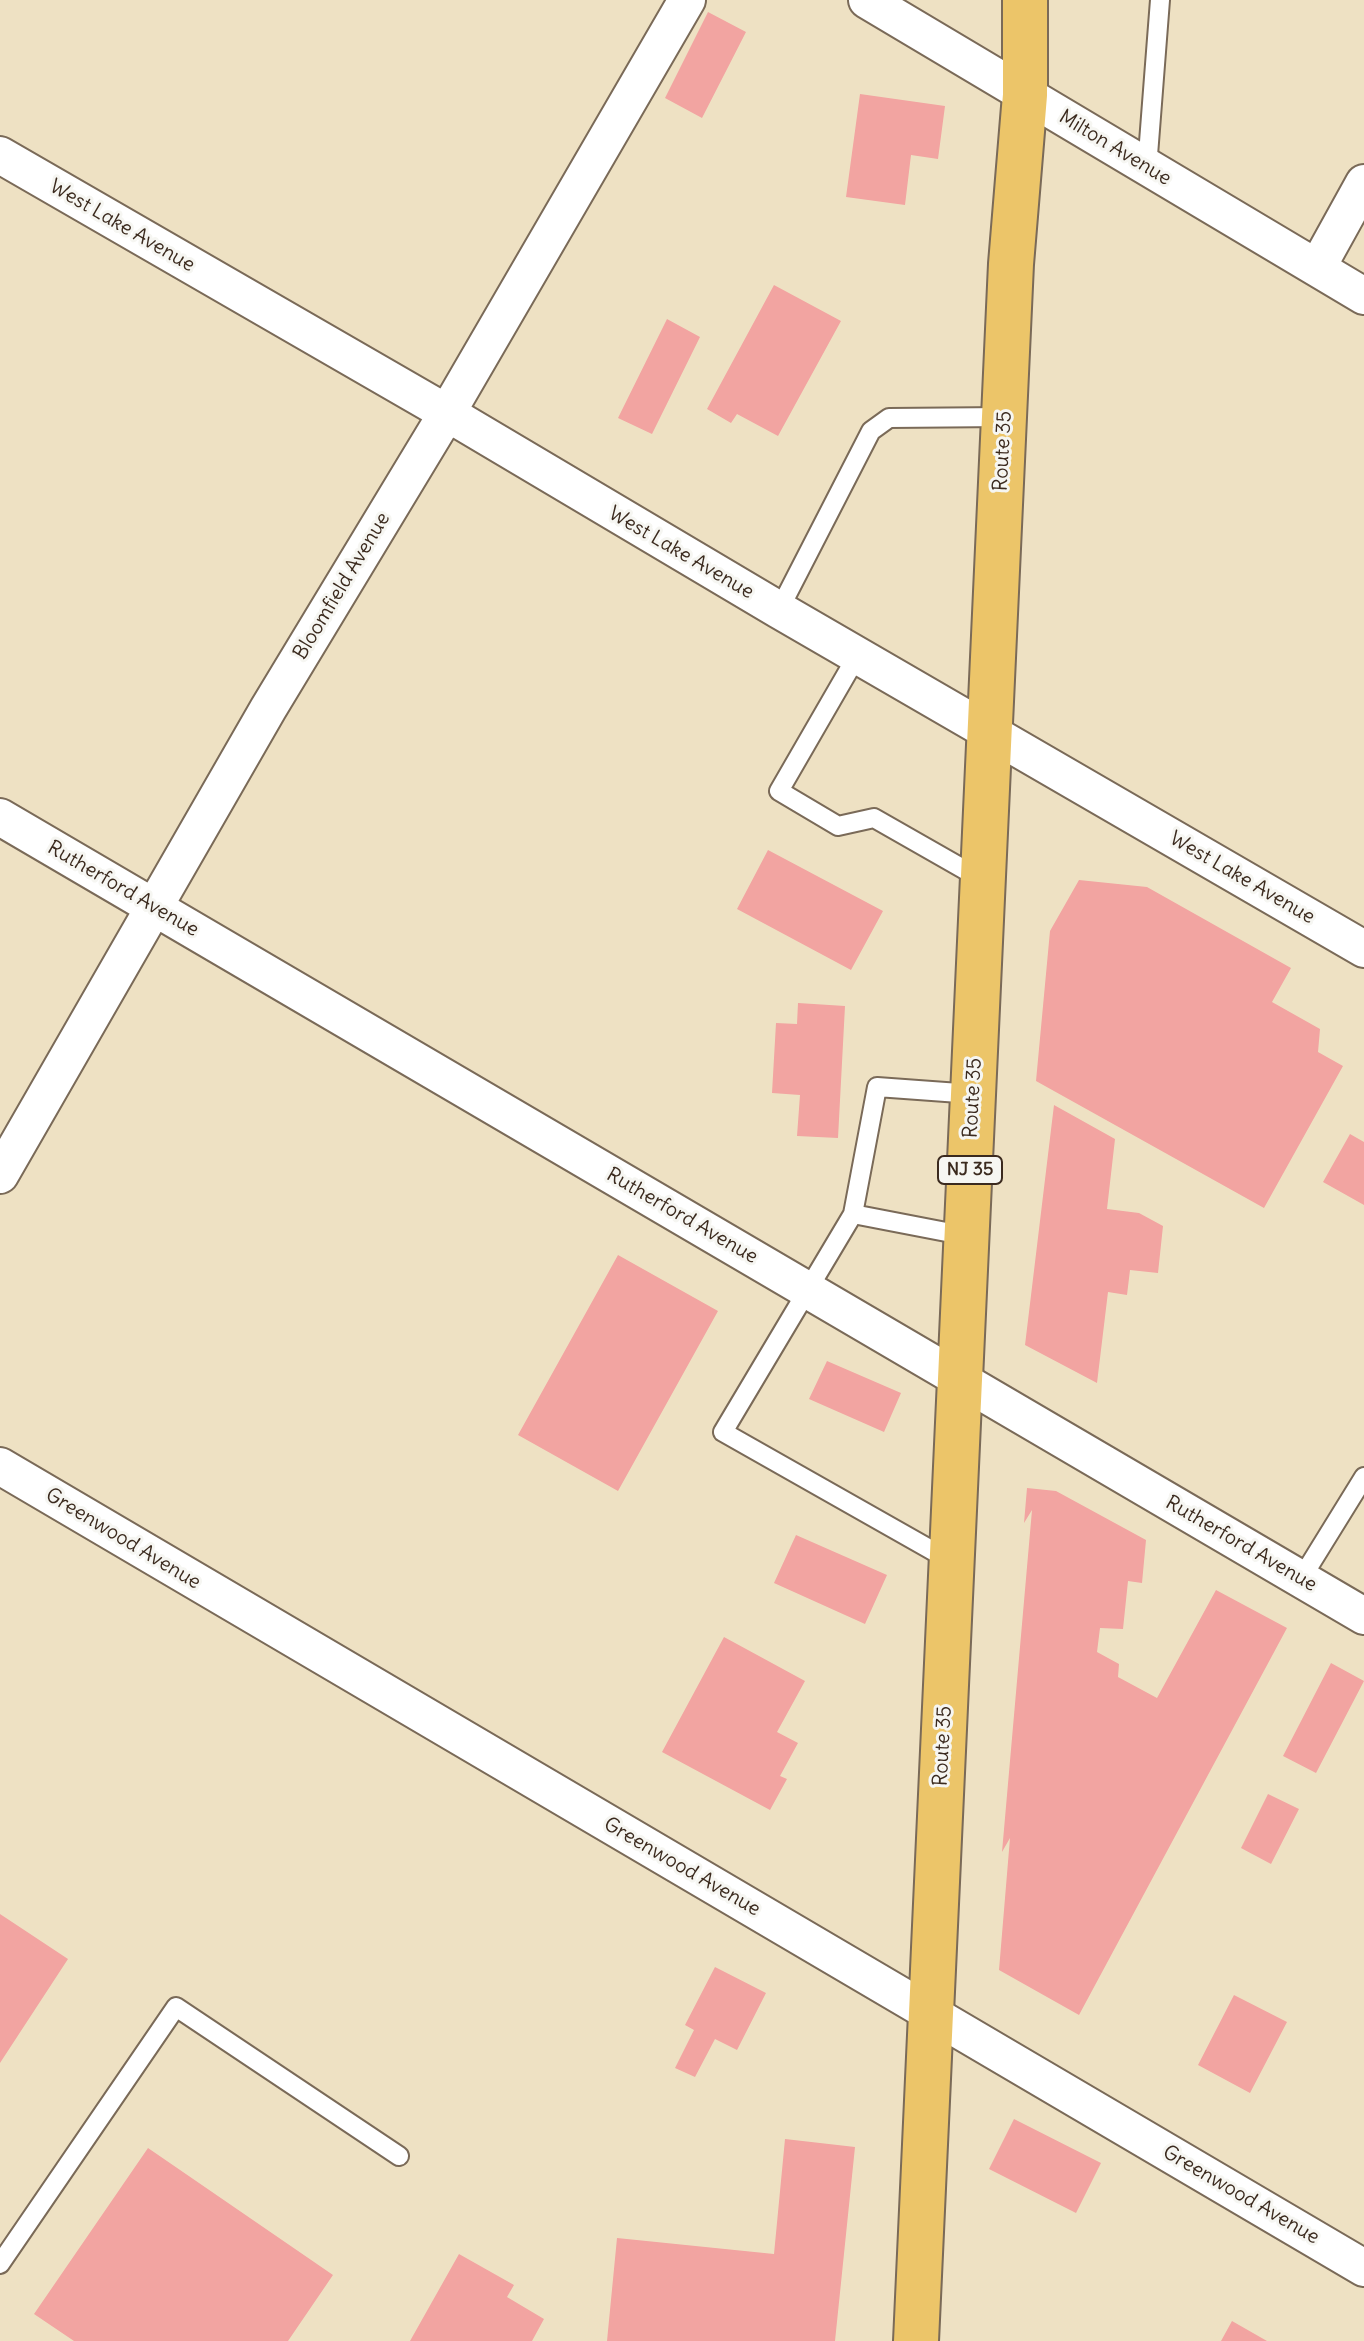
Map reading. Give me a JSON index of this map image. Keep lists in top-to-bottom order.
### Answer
{
  "streets": {
    "main road": ["Route 35", "NJ 35"],
    "street": [
      "Milton Avenue",
      "West Lake Avenue",
      "Bloomfield Avenue",
      "Rutherford Avenue",
      "Greenwood Avenue"
    ]
  },
  "crossings": [
    ["Milton Avenue", "Route 35"],
    ["West Lake Avenue", "Route 35"],
    ["West Lake Avenue", "Bloomfield Avenue"],
    ["Route 35", "Rutherford Avenue"],
    ["Route 35", "Greenwood Avenue"],
    ["Bloomfield Avenue", "Rutherford Avenue"]
  ]
}
